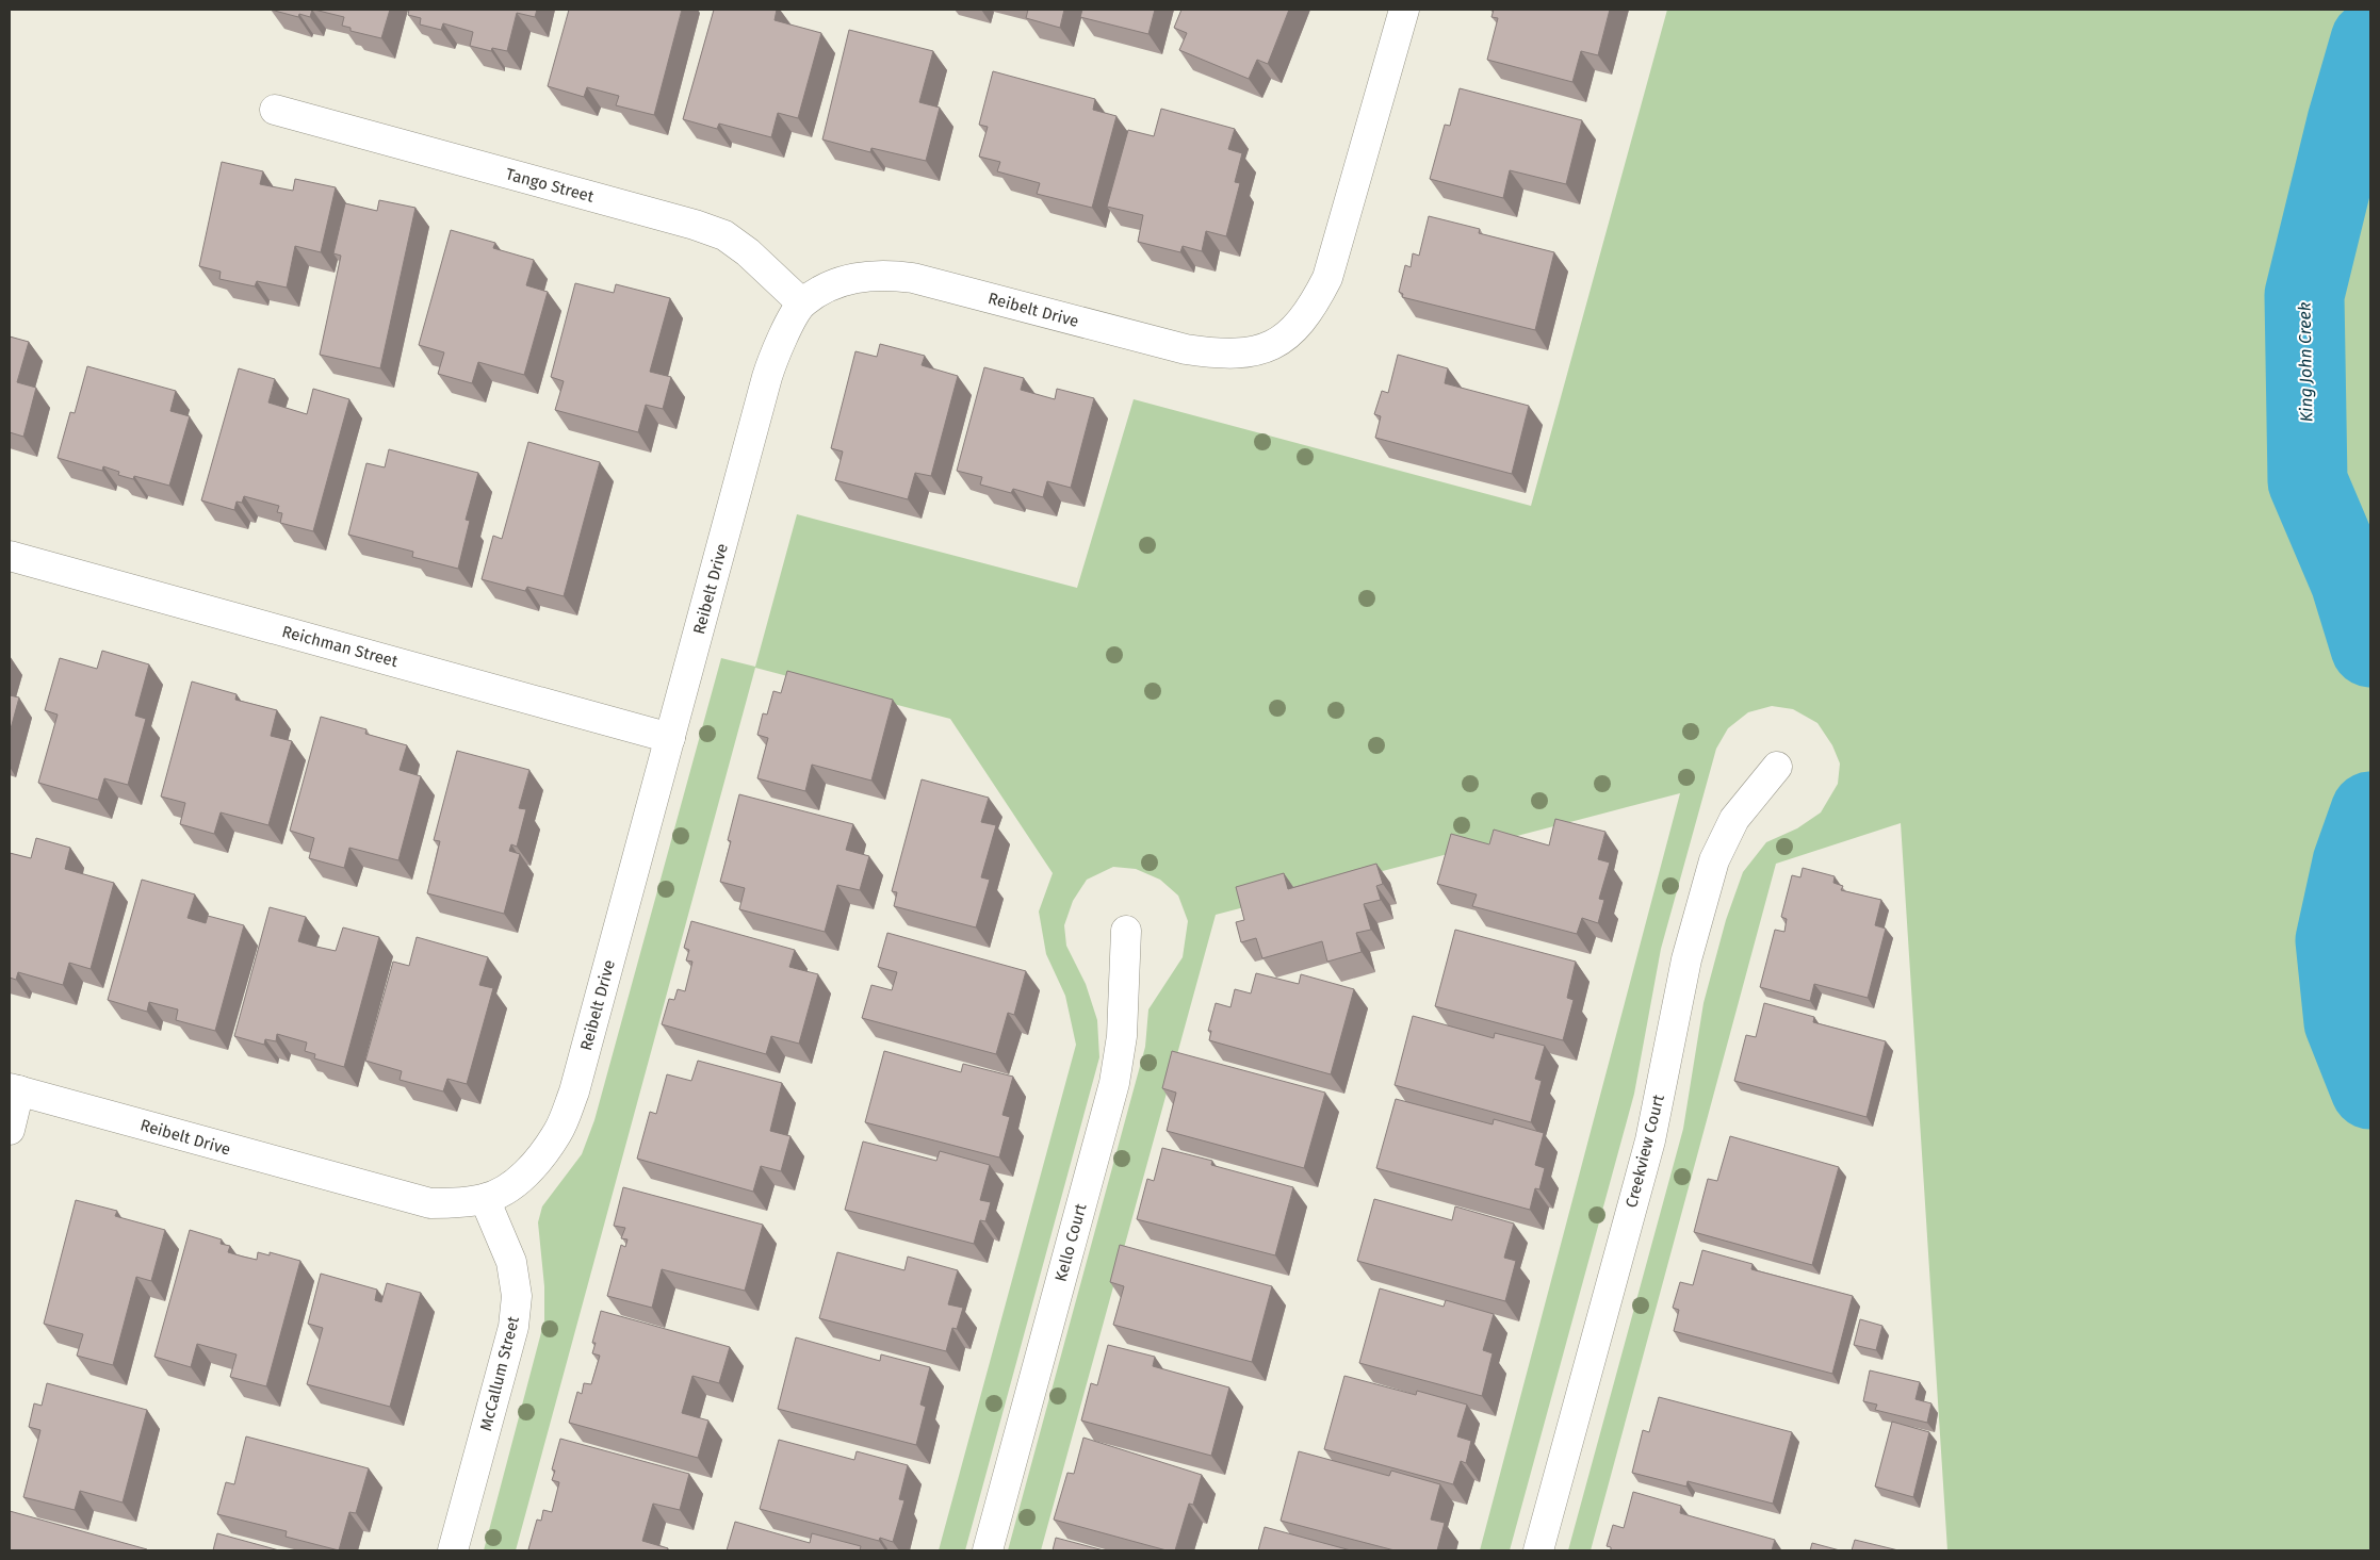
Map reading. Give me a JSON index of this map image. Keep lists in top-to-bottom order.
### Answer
{
  "streets": {
    "street": [
      "Tango Street",
      "Reibelt Drive",
      "Reichman Street",
      "Creekview Court",
      "Kello Court",
      "McCallum Street"
    ]
  },
  "crossings": [
    ["Tango Street", "Reibelt Drive"],
    ["Reibelt Drive", "Reichman Street"],
    ["Reibelt Drive", "McCallum Street"]
  ],
  "water": ["King John Creek"]
}
